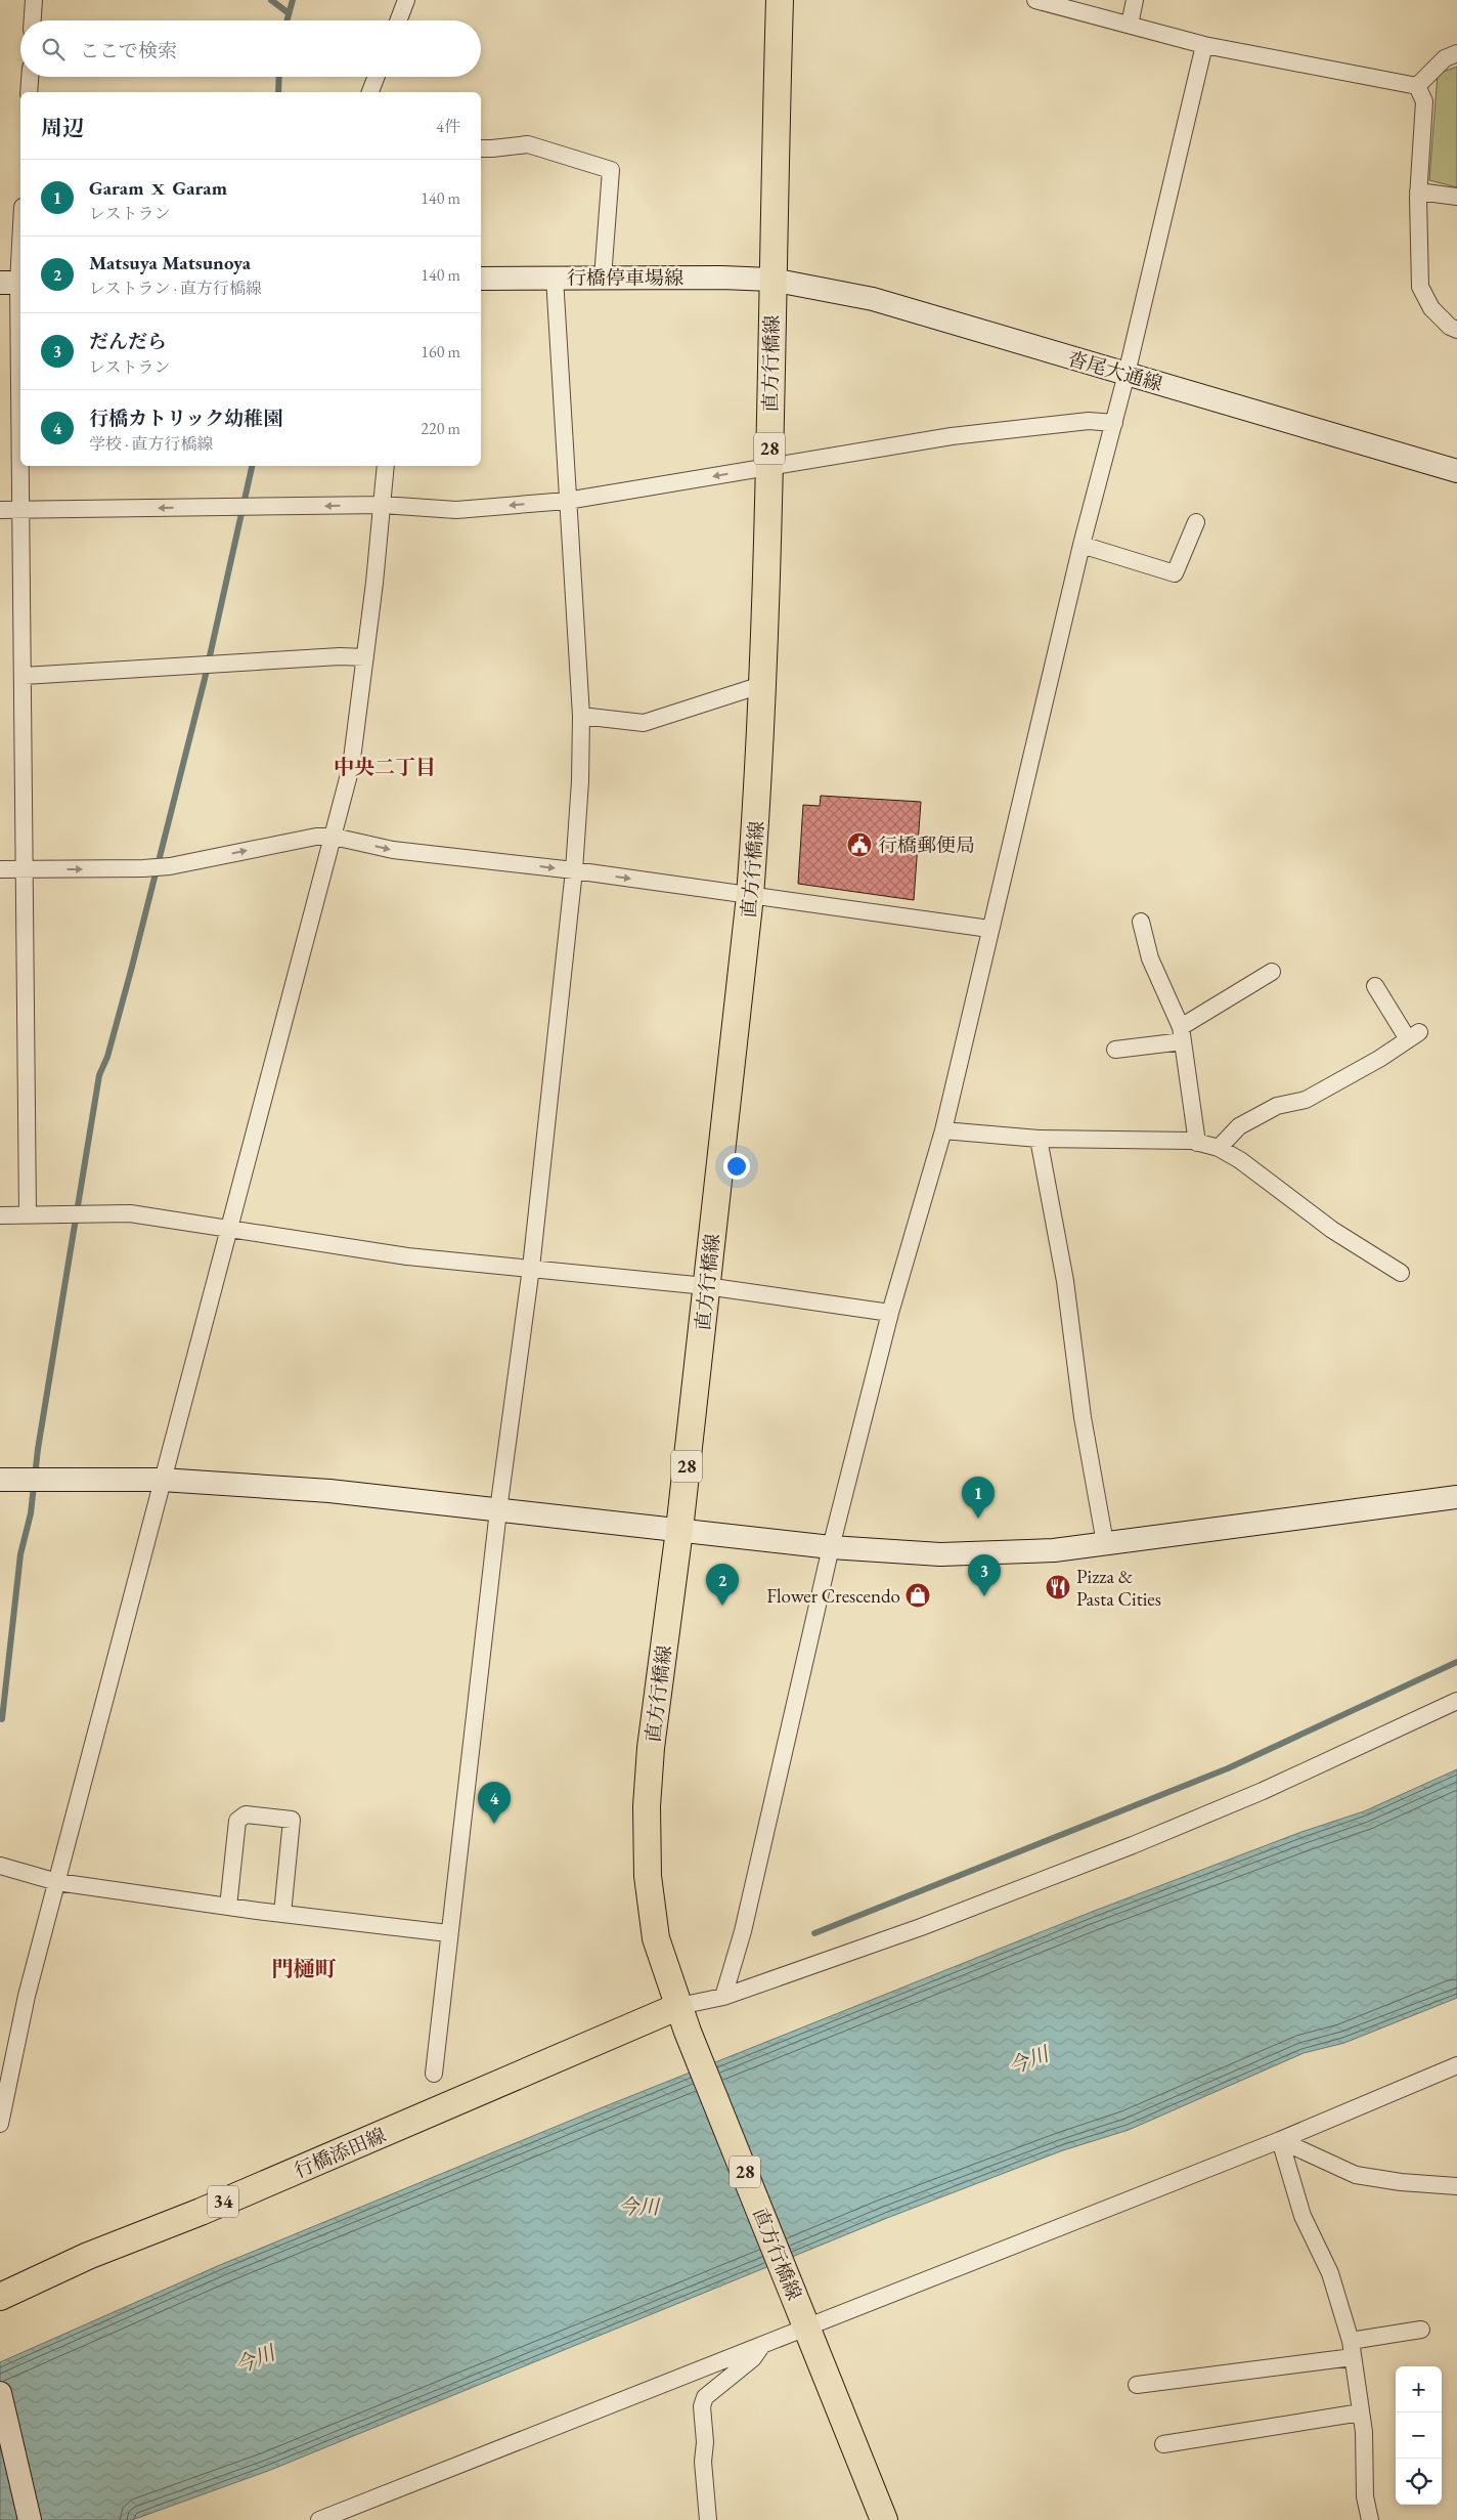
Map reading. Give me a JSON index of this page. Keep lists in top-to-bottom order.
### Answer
{
  "streets": {
    "main road": [
      "直方行橋線",
      "28",
      "行橋添田線",
      "34"
    ],
    "street": ["行橋停車場線", "沓尾大通線"]
  },
  "crossings": [
    ["行橋停車場線", "直方行橋線"],
    ["行橋停車場線", "沓尾大通線"],
    ["直方行橋線", "沓尾大通線"],
    ["直方行橋線", "行橋添田線"]
  ],
  "districts": ["中央二丁目", "門樋町"],
  "water": ["今川"],
  "places": {
    "public building": ["行橋郵便局"],
    "restaurant": ["Pizza & Pasta Cities"],
    "shop": ["Flower Crescendo"]
  },
  "page": {
    "search": "ここで検索",
    "heading": ["周辺", "4件"],
    "list": [
      {
        "mark": "1",
        "name": "Garam ｘ Garam",
        "note": "レストラン",
        "value": "140 m"
      },
      {
        "mark": "2",
        "name": "Matsuya Matsunoya",
        "note": "レストラン · 直方行橋線",
        "value": "140 m"
      },
      {
        "mark": "3",
        "name": "だんだら",
        "note": "レストラン",
        "value": "160 m"
      },
      {
        "mark": "4",
        "name": "行橋カトリック幼稚園",
        "note": "学校 · 直方行橋線",
        "value": "220 m"
      }
    ],
    "pins": [
      "1",
      "3",
      "2",
      "4"
    ],
    "map_buttons": ["+", "−"]
  }
}
